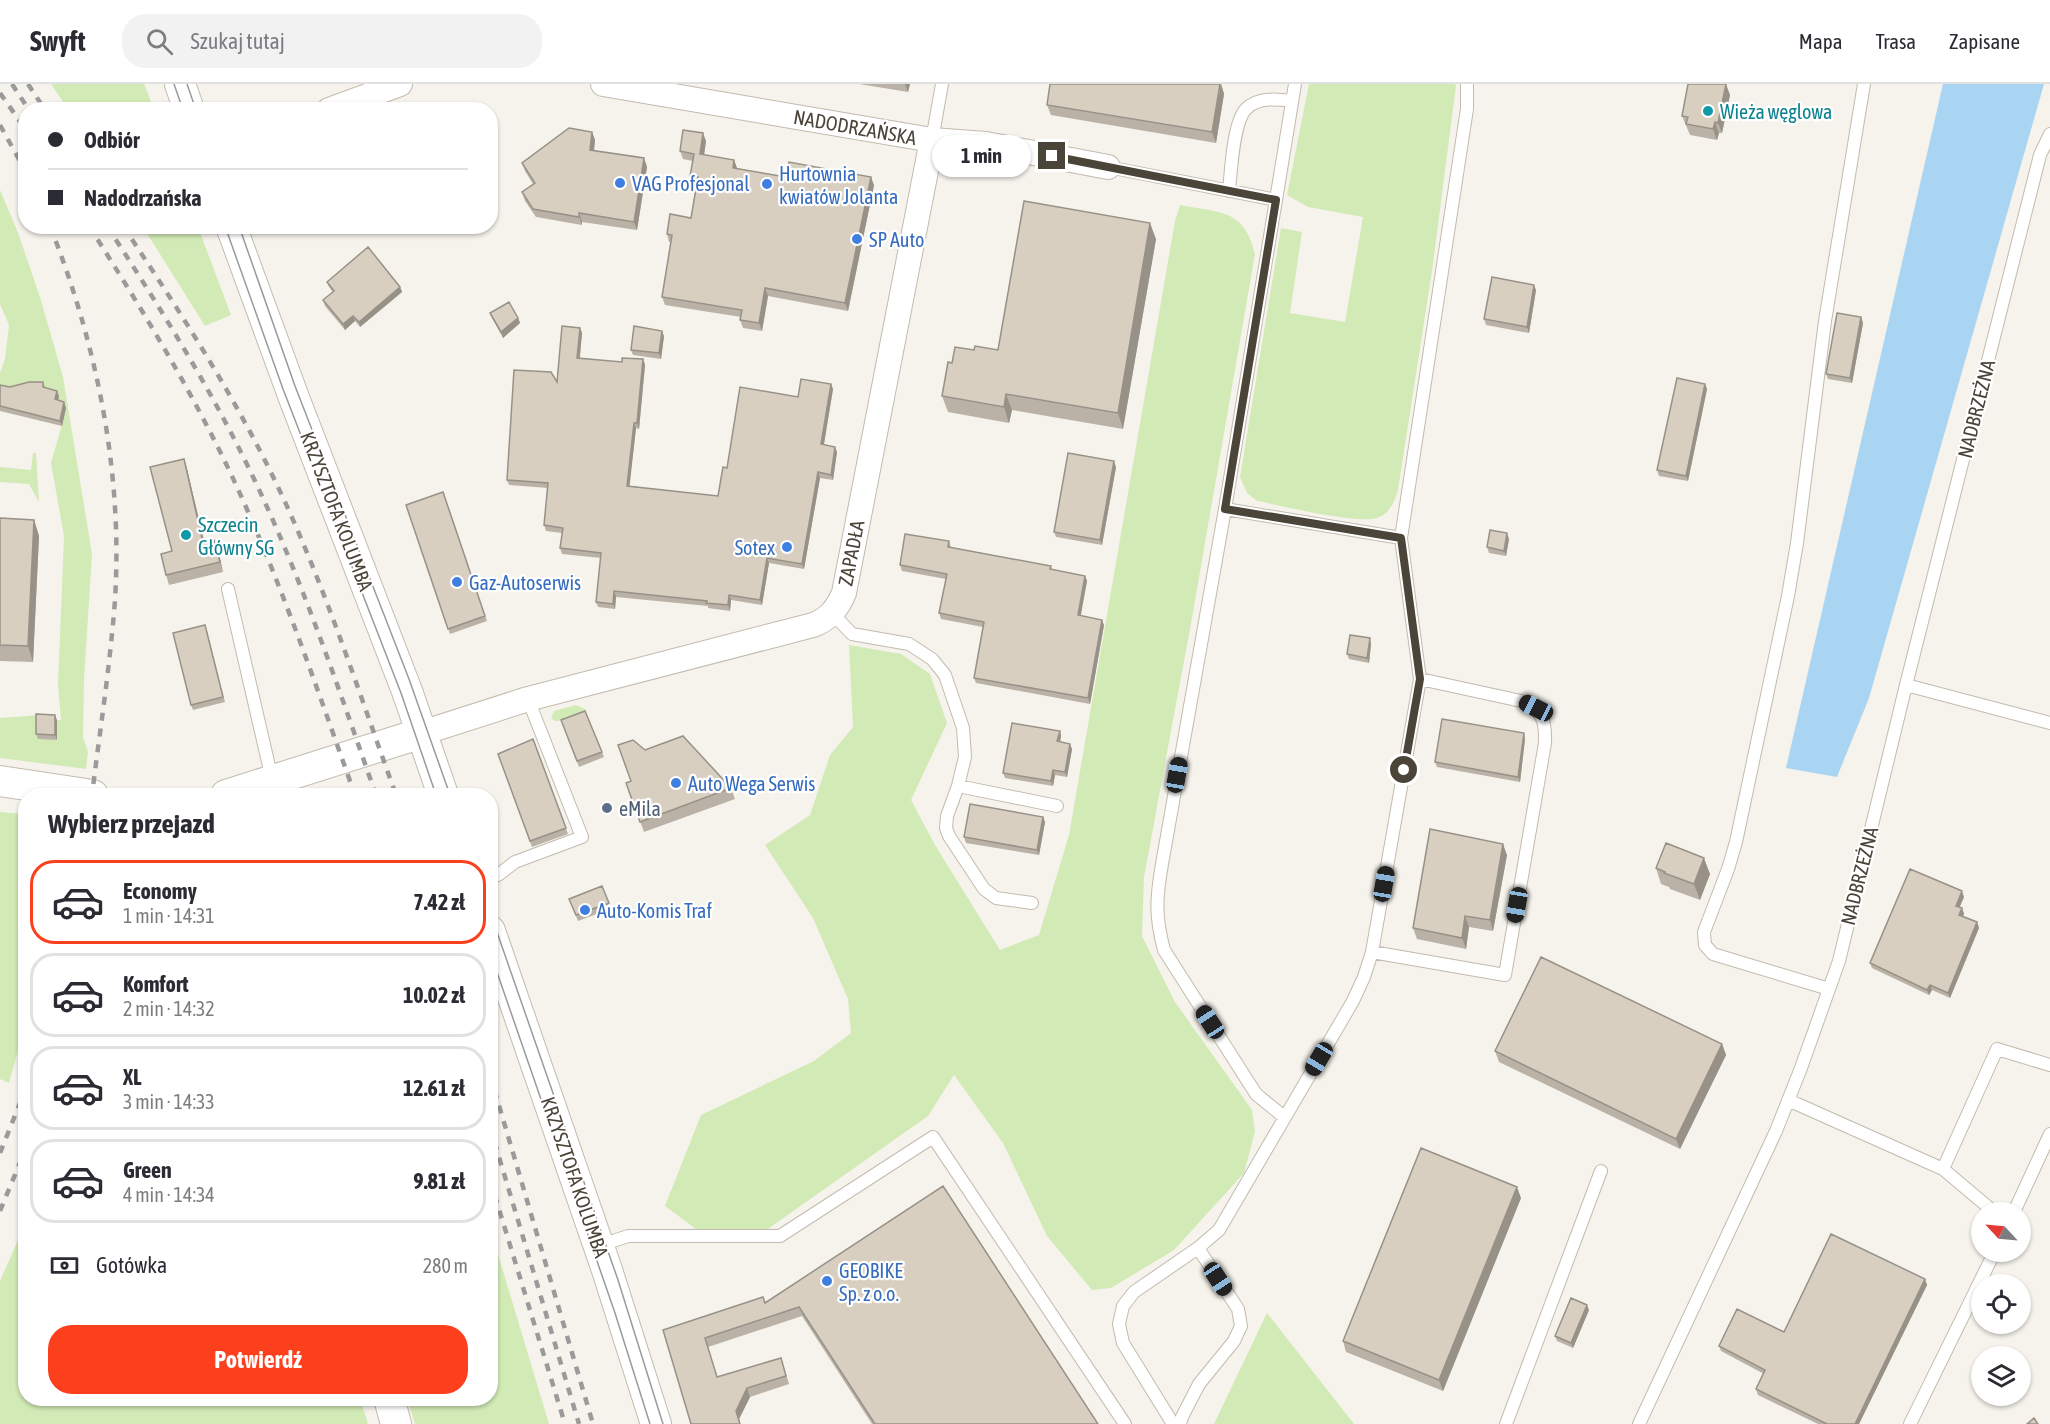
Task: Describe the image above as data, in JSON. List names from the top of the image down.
{
  "streets": {
    "street": ["NADODRZAŃSKA", "KRZYSZTOFA KOLUMBA", "ZAPADŁA"],
    "lane": ["NADBRZEŻNA"]
  },
  "crossings": [
    ["NADODRZAŃSKA", "ZAPADŁA"]
  ],
  "places": [
    "Wieża węglowa",
    "VAG Profesjonal",
    "Hurtownia kwiatów Jolanta",
    "SP Auto",
    "Szczecin Główny SG",
    "Sotex",
    "Gaz-Autoserwis",
    "Auto Wega Serwis",
    "eMila",
    "Auto-Komis Traf",
    "GEOBIKE Sp. z o.o."
  ],
  "north": "top left",
  "page": {
    "header": "Swyft",
    "search": "Szukaj tutaj",
    "nav": ["Mapa", "Trasa", "Zapisane"],
    "banner": ["Odbiór", "Nadodrzańska"],
    "bubble": "1 min",
    "heading": "Wybierz przejazd",
    "list": [
      {
        "name": "Economy",
        "note": "1 min · 14:31",
        "value": "7.42 zł"
      },
      {
        "name": "Komfort",
        "note": "2 min · 14:32",
        "value": "10.02 zł"
      },
      {
        "name": "XL",
        "note": "3 min · 14:33",
        "value": "12.61 zł"
      },
      {
        "name": "Green",
        "note": "4 min · 14:34",
        "value": "9.81 zł"
      }
    ],
    "pay": ["Gotówka", "280 m"],
    "buttons": "Potwierdź"
  }
}
